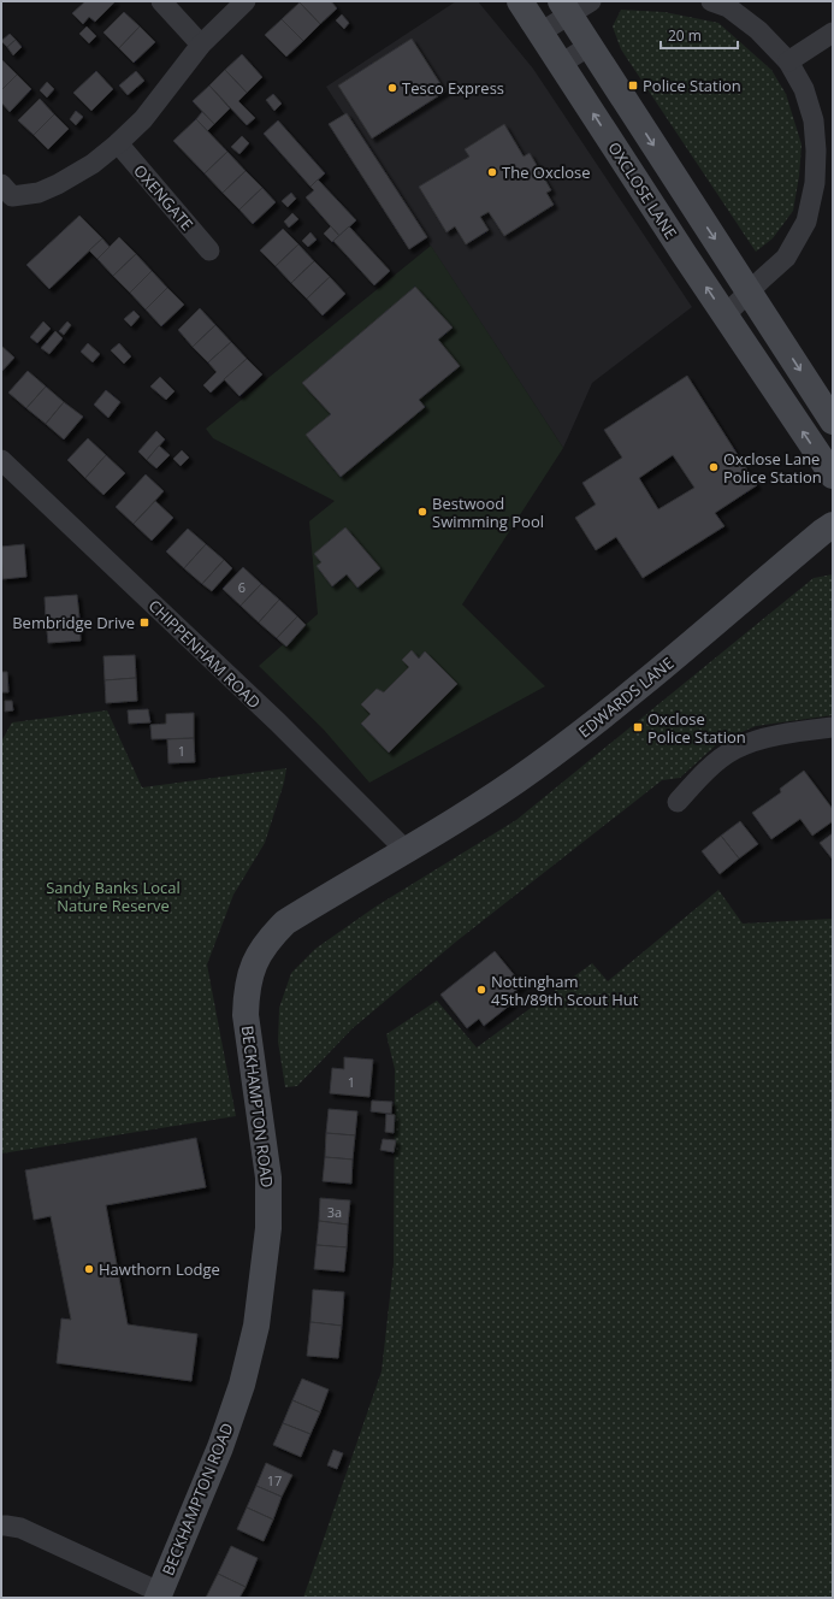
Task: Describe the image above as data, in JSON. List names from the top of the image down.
{
  "streets": {
    "street": [
      "OXCLOSE LANE",
      "OXENGATE",
      "CHIPPENHAM ROAD",
      "EDWARDS LANE",
      "BECKHAMPTON ROAD"
    ]
  },
  "crossings": [
    ["CHIPPENHAM ROAD", "EDWARDS LANE"],
    ["CHIPPENHAM ROAD", "BECKHAMPTON ROAD"],
    ["EDWARDS LANE", "BECKHAMPTON ROAD"]
  ],
  "parks": ["Sandy Banks Local Nature Reserve"],
  "places": {
    "transit": ["Police Station", "Bembridge Drive", "Oxclose Police Station"],
    "other": [
      "Tesco Express",
      "The Oxclose",
      "Oxclose Lane Police Station",
      "Bestwood Swimming Pool",
      "Nottingham 45th/89th Scout Hut",
      "Hawthorn Lodge"
    ]
  },
  "house_numbers": [
    "6",
    "1",
    "1",
    "3a",
    "17"
  ],
  "scale_bar": "20 m"
}
